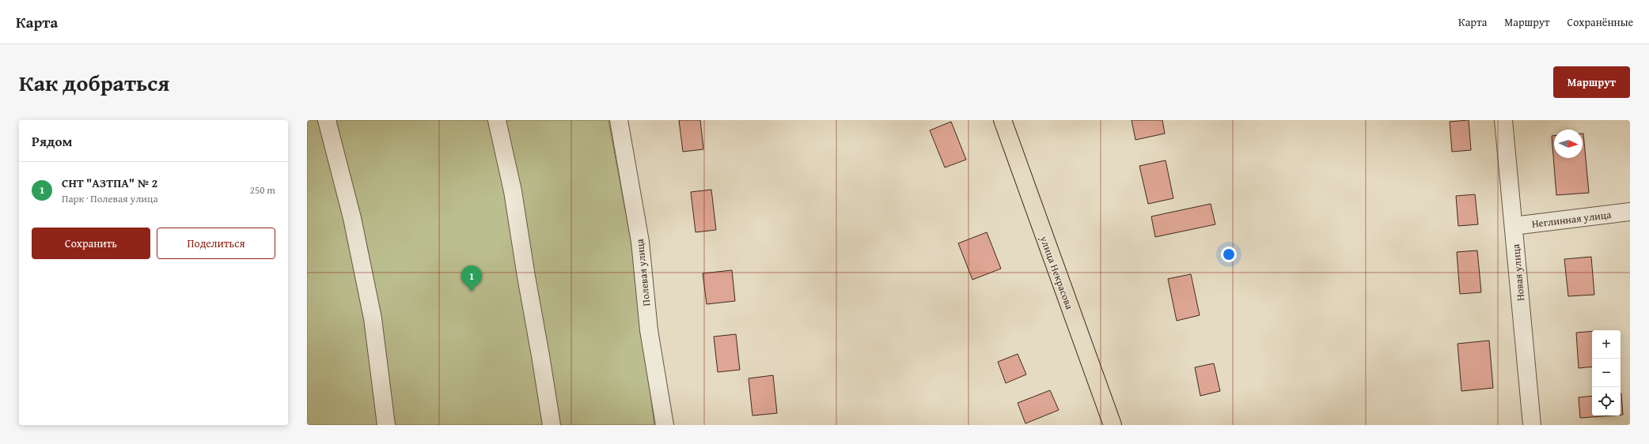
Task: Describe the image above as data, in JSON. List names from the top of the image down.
{
  "streets": {
    "main road": ["улица Некрасова"],
    "street": ["Неглинная улица", "Полевая улица", "Новая улица"]
  },
  "crossings": [
    ["Неглинная улица", "Новая улица"]
  ],
  "north": "right",
  "page": {
    "header": "Карта",
    "nav": ["Карта", "Маршрут", "Сохранённые"],
    "title": "Как добраться",
    "buttons": [
      "Маршрут",
      ["Сохранить", "Поделиться"]
    ],
    "heading": "Рядом",
    "list": [
      {
        "mark": "1",
        "name": "СНТ \"АЗТПА\" № 2",
        "note": "Парк · Полевая улица",
        "value": "250 m"
      }
    ],
    "pins": "1",
    "map_buttons": ["+", "−"]
  }
}
